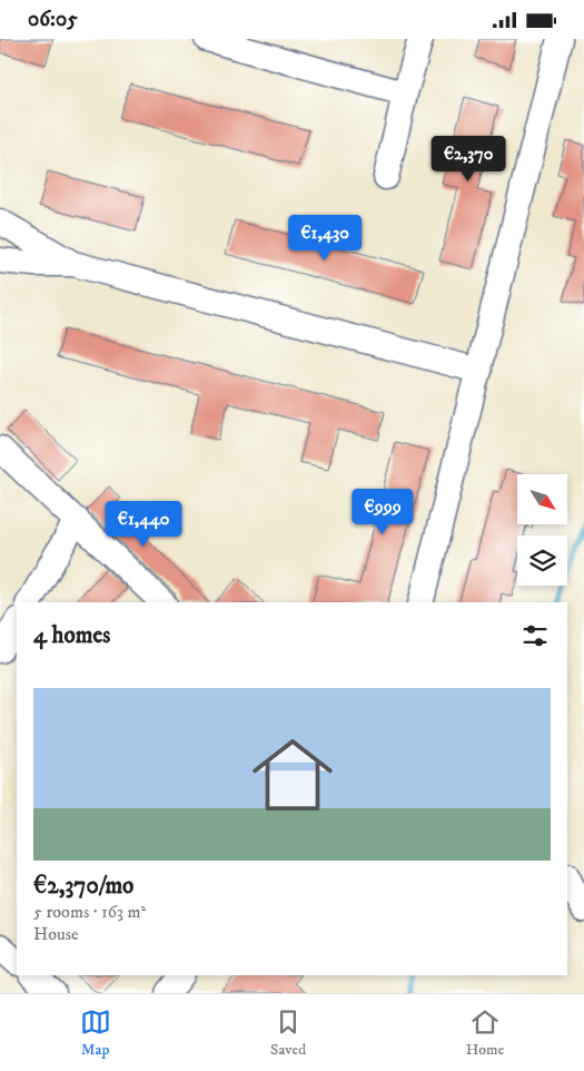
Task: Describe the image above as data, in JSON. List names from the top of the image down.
{
  "north": "bottom right",
  "page": {
    "status": "06:05",
    "price": [
      "€2,370",
      "€1,430",
      "€999",
      "€1,440"
    ],
    "heading": "4 homes",
    "list": [
      {
        "name": "€2,370/mo",
        "note": "5 rooms · 163 m² · House"
      }
    ],
    "tabs": ["Map", "Saved", "Home"]
  }
}
